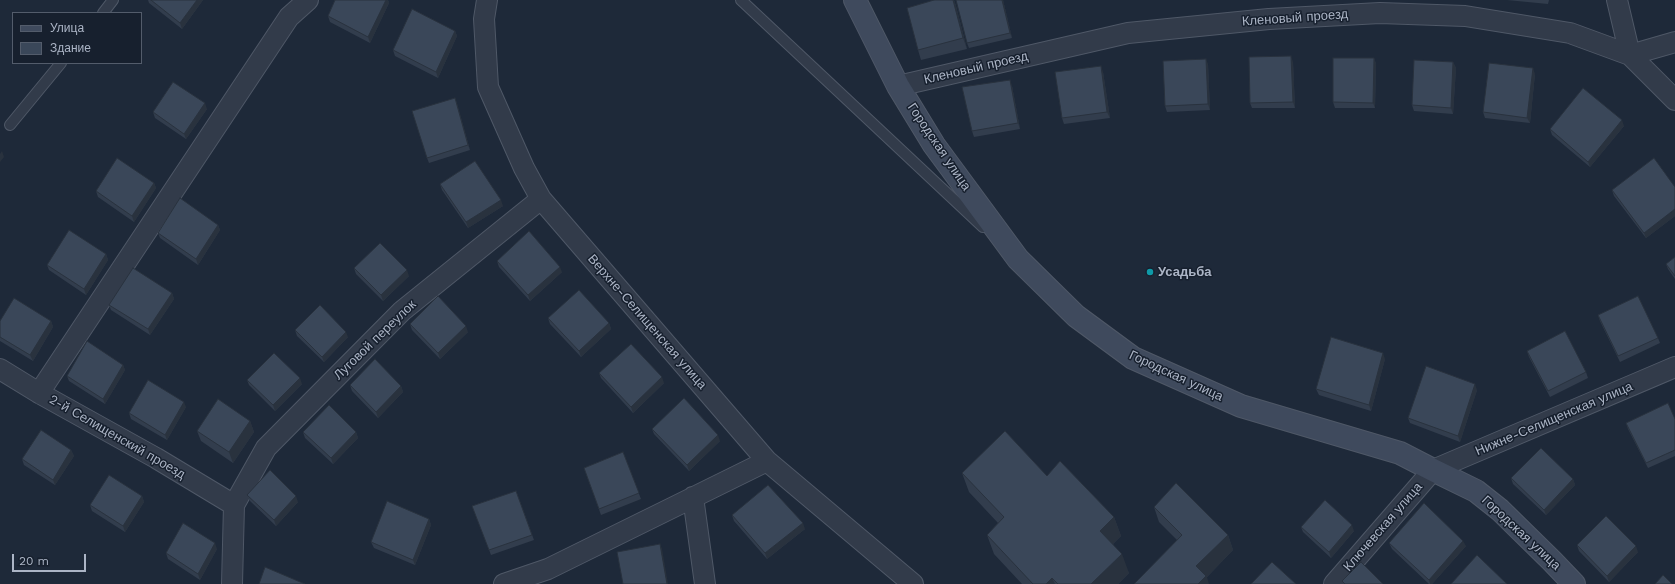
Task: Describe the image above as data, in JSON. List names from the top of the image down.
{
  "streets": {
    "street": [
      "Кленовый проезд",
      "Городская улица",
      "Верхне-Селищенская улица",
      "Луговой переулок",
      "Нижне-Селищенская улица",
      "2-й Селищенский проезд",
      "Ключевская улица"
    ]
  },
  "crossings": [
    ["Кленовый проезд", "Городская улица"],
    ["Городская улица", "Нижне-Селищенская улица"],
    ["Городская улица", "Ключевская улица"],
    ["Верхне-Селищенская улица", "Луговой переулок"],
    ["Луговой переулок", "2-й Селищенский проезд"],
    ["Нижне-Селищенская улица", "Ключевская улица"]
  ],
  "places": ["Усадьба"],
  "legend": ["Улица", "Здание"],
  "scale_bar": "20 m"
}
